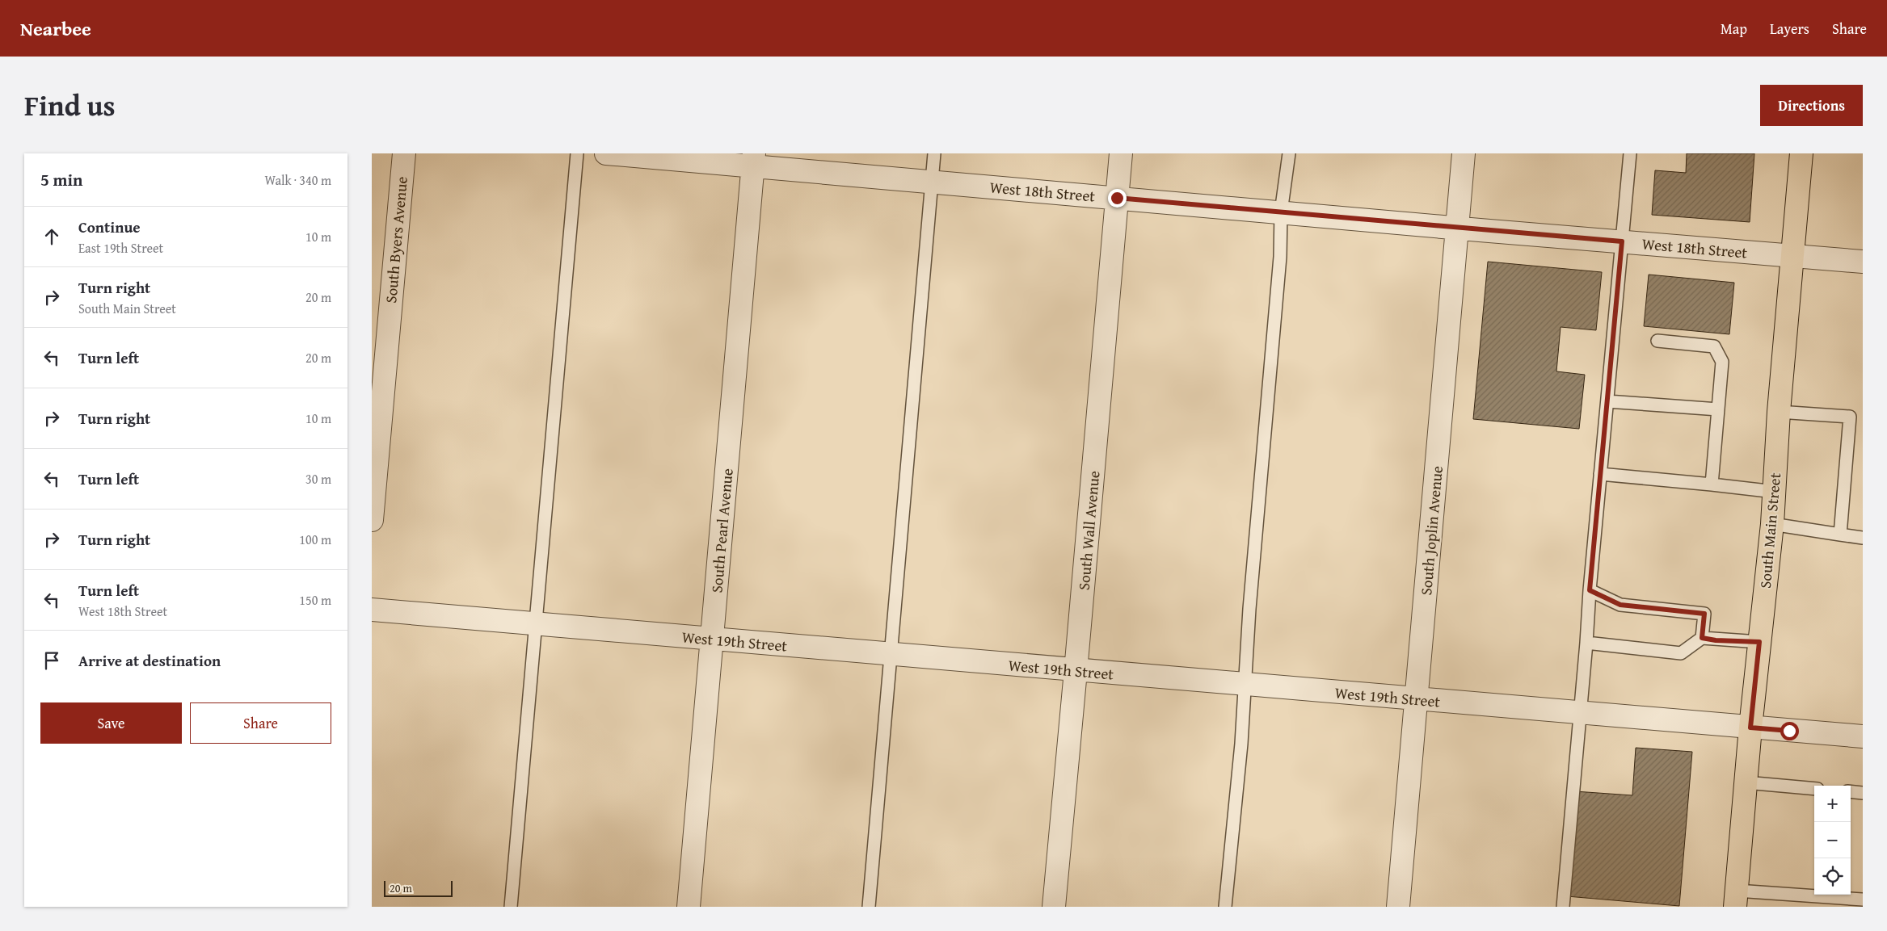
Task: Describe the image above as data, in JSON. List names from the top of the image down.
{
  "streets": {
    "main road": ["South Main Street"],
    "street": [
      "West 18th Street",
      "South Byers Avenue",
      "South Pearl Avenue",
      "South Wall Avenue",
      "South Joplin Avenue",
      "West 19th Street"
    ]
  },
  "crossings": [
    ["West 18th Street", "South Pearl Avenue"],
    ["West 18th Street", "South Wall Avenue"],
    ["West 18th Street", "South Joplin Avenue"],
    ["West 18th Street", "South Main Street"],
    ["South Pearl Avenue", "West 19th Street"],
    ["South Wall Avenue", "West 19th Street"],
    ["South Joplin Avenue", "West 19th Street"],
    ["South Main Street", "West 19th Street"]
  ],
  "scale_bar": "20 m",
  "page": {
    "header": "Nearbee",
    "nav": ["Map", "Layers", "Share"],
    "title": "Find us",
    "buttons": [
      "Directions",
      ["Save", "Share"]
    ],
    "heading": ["5 min", "Walk · 340 m"],
    "list": [
      ["Continue", "East 19th Street", "10 m"],
      ["Turn right", "South Main Street", "20 m"],
      ["Turn left", "20 m"],
      ["Turn right", "10 m"],
      ["Turn left", "30 m"],
      ["Turn right", "100 m"],
      ["Turn left", "West 18th Street", "150 m"],
      "Arrive at destination"
    ],
    "map_buttons": ["+", "−"],
    "scale": "20 m"
  }
}
